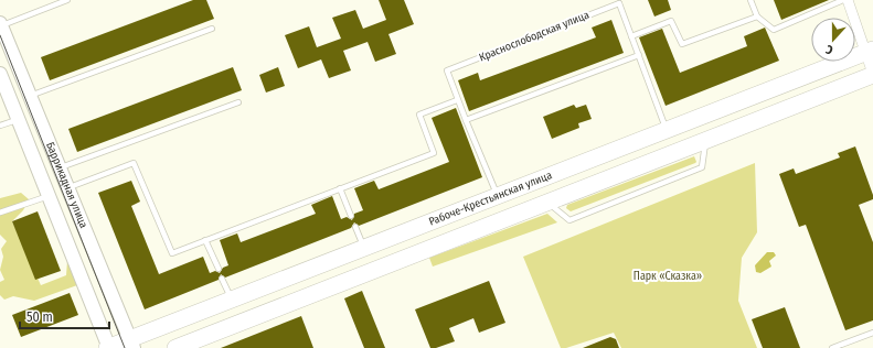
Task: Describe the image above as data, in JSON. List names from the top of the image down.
{
  "streets": {
    "main road": ["Рабоче-Крестьянская улица"],
    "street": ["Баррикадная улица"],
    "lane": ["Краснослободская улица"]
  },
  "crossings": [
    ["Краснослободская улица", "Рабоче-Крестьянская улица"],
    ["Баррикадная улица", "Рабоче-Крестьянская улица"]
  ],
  "parks": ["Парк «Сказка»"],
  "scale_bar": "50 m",
  "north": "bottom"
}
